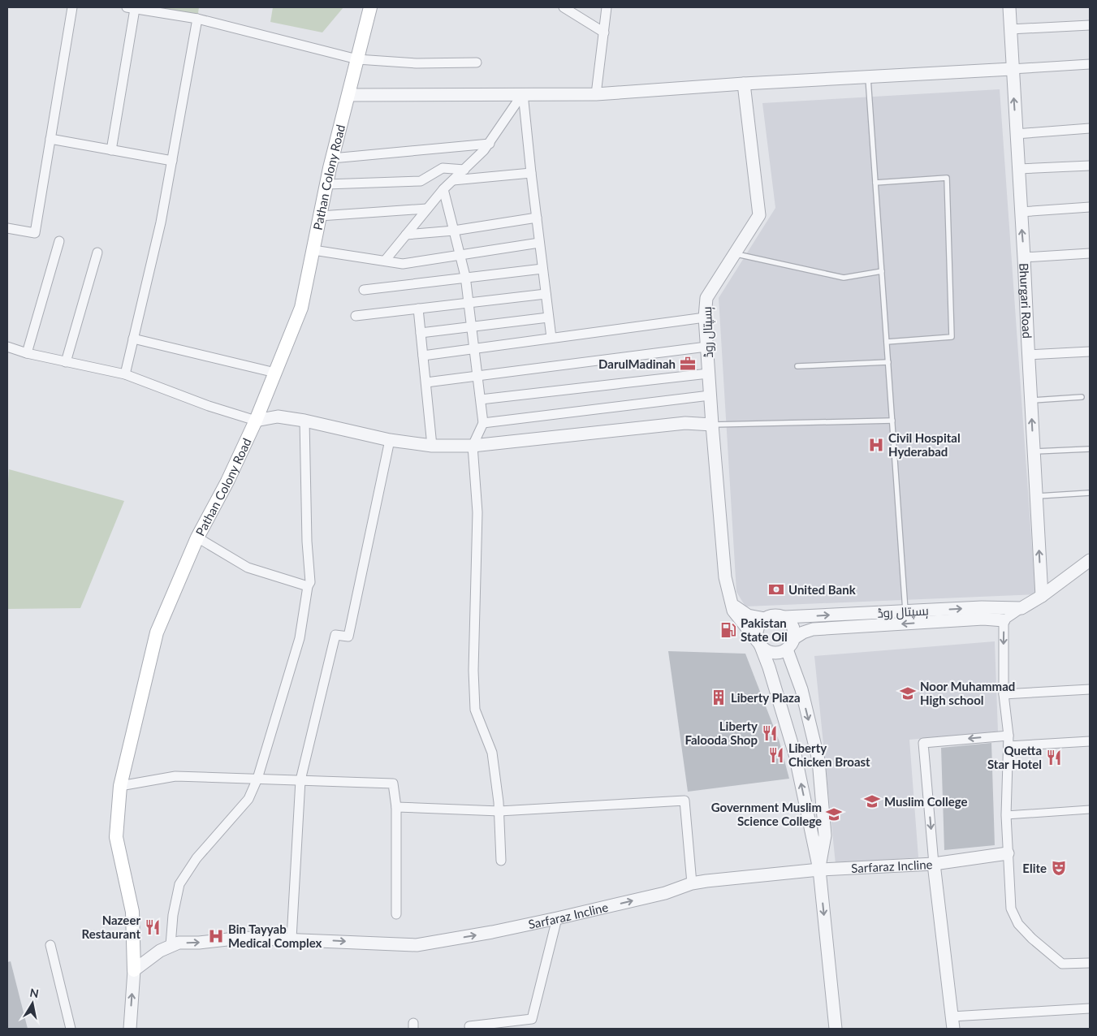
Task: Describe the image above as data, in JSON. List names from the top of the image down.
{
  "streets": {
    "main road": ["Pathan Colony Road"],
    "street": ["Bhurgari Road", "ہسپتال روڈ", "Sarfaraz Incline"]
  },
  "crossings": [
    ["Pathan Colony Road", "Sarfaraz Incline"]
  ],
  "one_way": ["Bhurgari Road", "Sarfaraz Incline"],
  "places": {
    "office": ["DarulMadinah"],
    "hospital": ["Civil Hospital Hyderabad", "Bin Tayyab Medical Complex"],
    "bank": ["United Bank"],
    "fuel station": ["Pakistan State Oil"],
    "school or university": ["Noor Muhammad High school", "Muslim College", "Government Muslim Science College"],
    "building": ["Liberty Plaza"],
    "restaurant": [
      "Liberty Falooda Shop",
      "Liberty Chicken Broast",
      "Quetta Star Hotel",
      "Nazeer Restaurant"
    ],
    "theatre": ["Elite"]
  },
  "north": "top"
}
